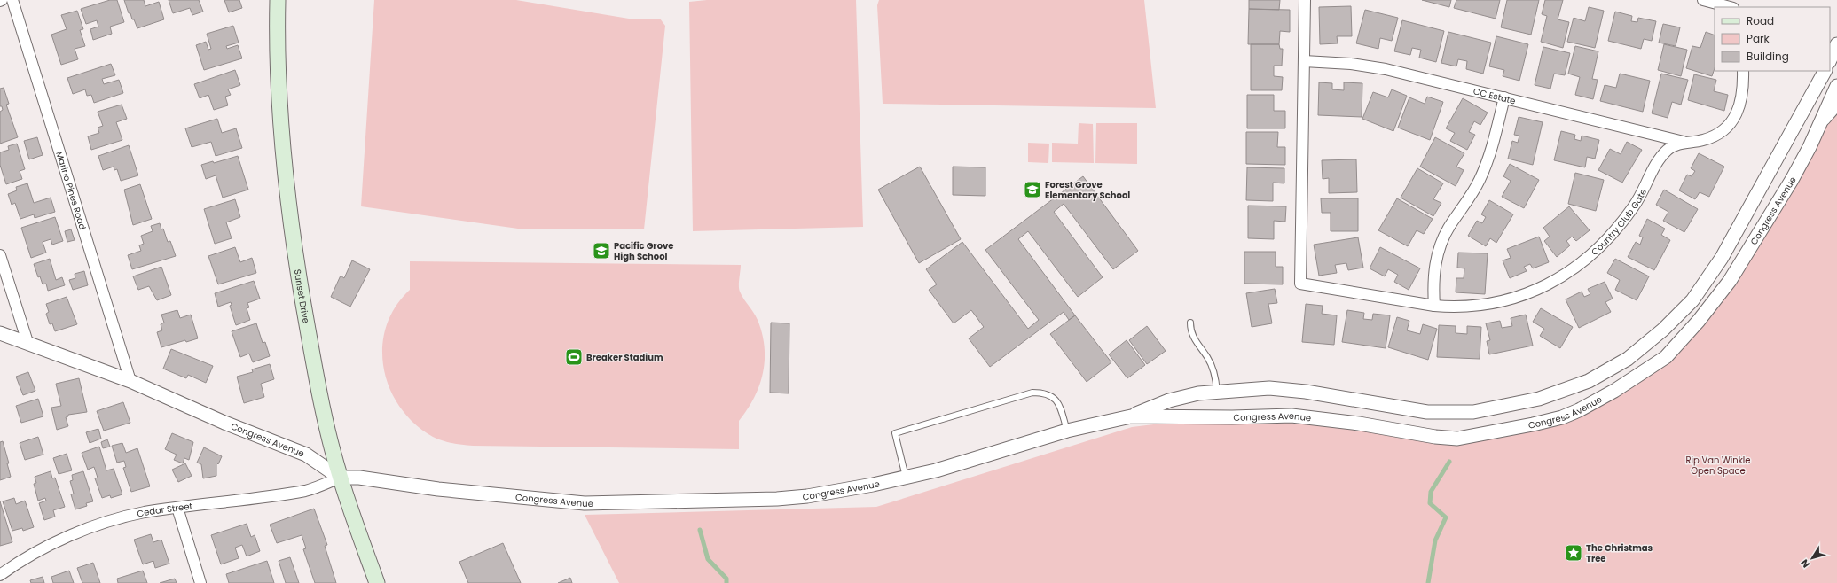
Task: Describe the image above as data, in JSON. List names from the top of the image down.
{
  "streets": {
    "main road": ["Sunset Drive"],
    "street": [
      "CC Estate",
      "Marino Pines Road",
      "Congress Avenue",
      "Country Club Gate",
      "Cedar Street"
    ]
  },
  "crossings": [
    ["CC Estate", "Country Club Gate"],
    ["Marino Pines Road", "Congress Avenue"],
    ["Congress Avenue", "Sunset Drive"],
    ["Congress Avenue", "Cedar Street"],
    ["Sunset Drive", "Cedar Street"]
  ],
  "parks": ["Rip Van Winkle Open Space"],
  "places": {
    "school or university": ["Forest Grove Elementary School", "Pacific Grove High School"],
    "sports": ["Breaker Stadium"],
    "place": ["The Christmas Tree"]
  },
  "legend": ["Road", "Park", "Building"],
  "north": "bottom left"
}
